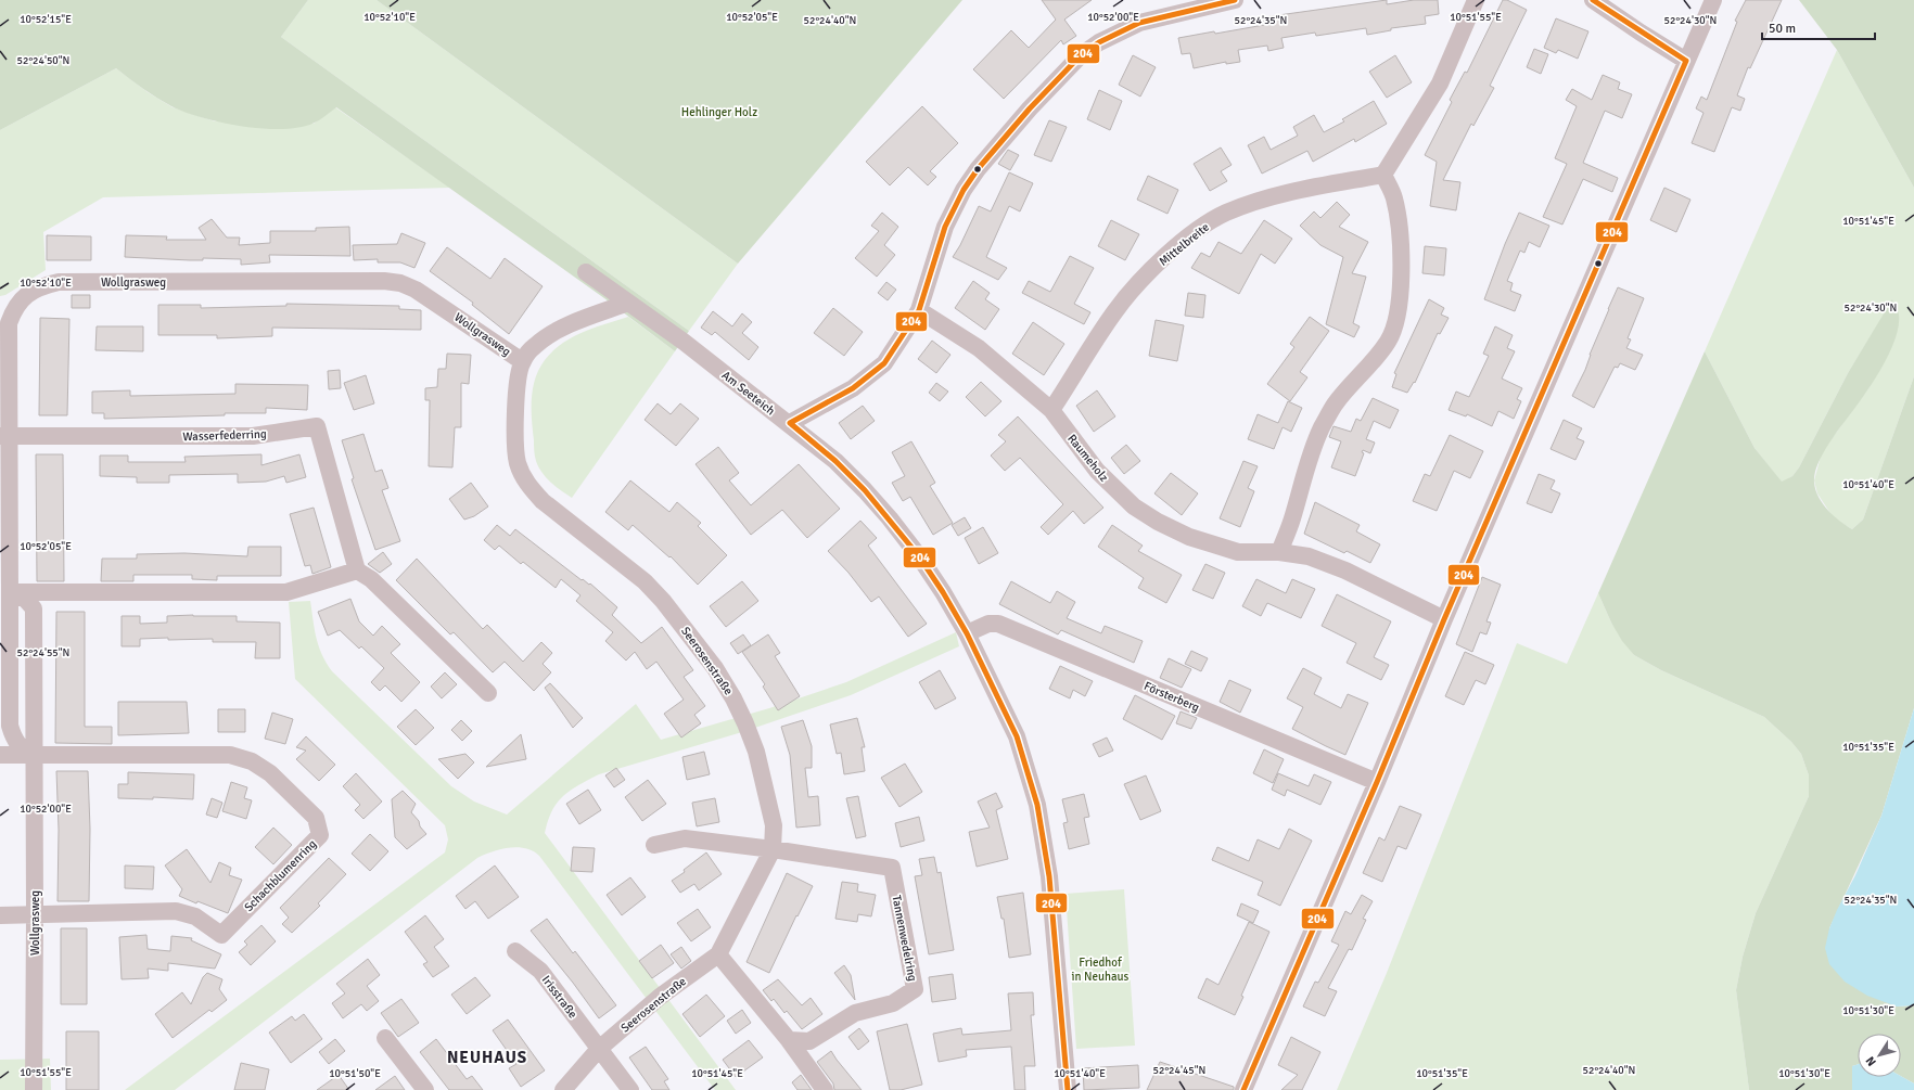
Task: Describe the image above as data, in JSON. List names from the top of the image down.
{
  "streets": {
    "street": [
      "Mittelbreite",
      "Wollgrasweg",
      "Am Seeteich",
      "Wasserfederring",
      "Raumeholz",
      "Seerosenstraße",
      "Försterberg",
      "Schachblumenring",
      "Tannenwedelring",
      "Irisstraße"
    ]
  },
  "crossings": [
    ["Mittelbreite", "Raumeholz"],
    ["Wollgrasweg", "Wasserfederring"],
    ["Wollgrasweg", "Seerosenstraße"],
    ["Wollgrasweg", "Schachblumenring"],
    ["Am Seeteich", "Seerosenstraße"],
    ["Am Seeteich", "Försterberg"],
    ["Seerosenstraße", "Tannenwedelring"],
    ["Seerosenstraße", "Irisstraße"]
  ],
  "districts": ["NEUHAUS"],
  "parks": ["Hehlinger Holz", "Friedhof in Neuhaus"],
  "lines": ["transit line 204"],
  "scale_bar": "50 m",
  "north": "bottom left",
  "coordinates": [
    "10°52'10\"E",
    "10°52'05\"E",
    "10°52'00\"E",
    "10°51'55\"E",
    "10°52'15\"E",
    "52°24'40\"N",
    "52°24'35\"N",
    "52°24'30\"N",
    "52°24'50\"N",
    "10°51'45\"E",
    "10°51'40\"E",
    "52°24'55\"N",
    "10°51'35\"E",
    "10°51'30\"E",
    "52°24'45\"N",
    "10°51'50\"E"
  ]
}
